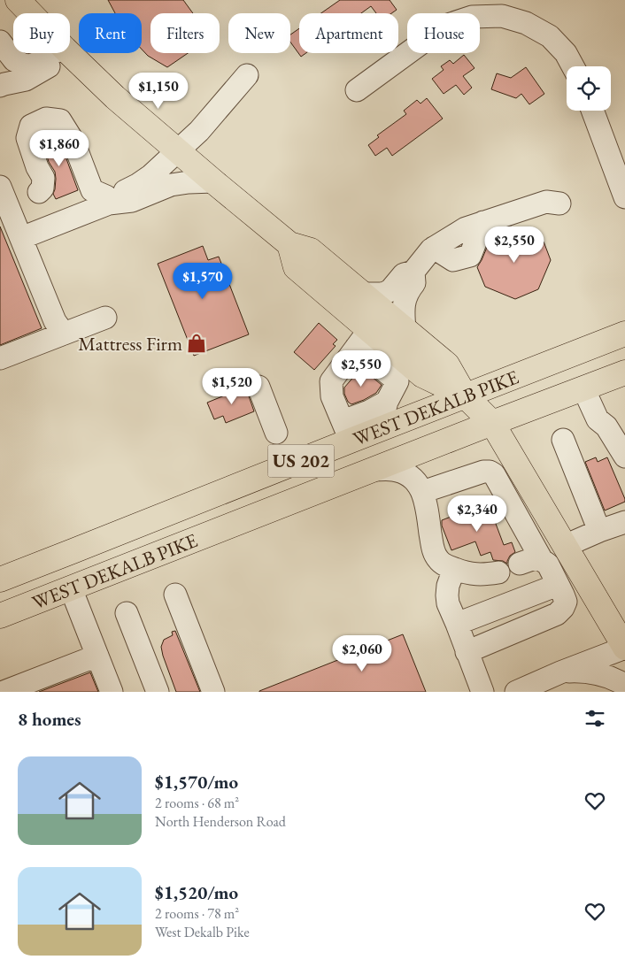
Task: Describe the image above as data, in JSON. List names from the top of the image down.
{
  "streets": {
    "main road": ["WEST DEKALB PIKE", "US 202"]
  },
  "places": {
    "shop": ["Mattress Firm"]
  },
  "page": {
    "chip": [
      "Buy",
      "Rent",
      "Filters",
      "New",
      "Apartment",
      "House"
    ],
    "price": [
      "$1,150",
      "$1,860",
      "$2,550",
      "$1,570",
      "$2,550",
      "$1,520",
      "$2,340",
      "$2,060"
    ],
    "heading": "8 homes",
    "list": [
      {
        "name": "$1,570/mo",
        "note": "2 rooms · 68 m² · North Henderson Road"
      },
      {
        "name": "$1,520/mo",
        "note": "2 rooms · 78 m² · West Dekalb Pike"
      }
    ]
  }
}
